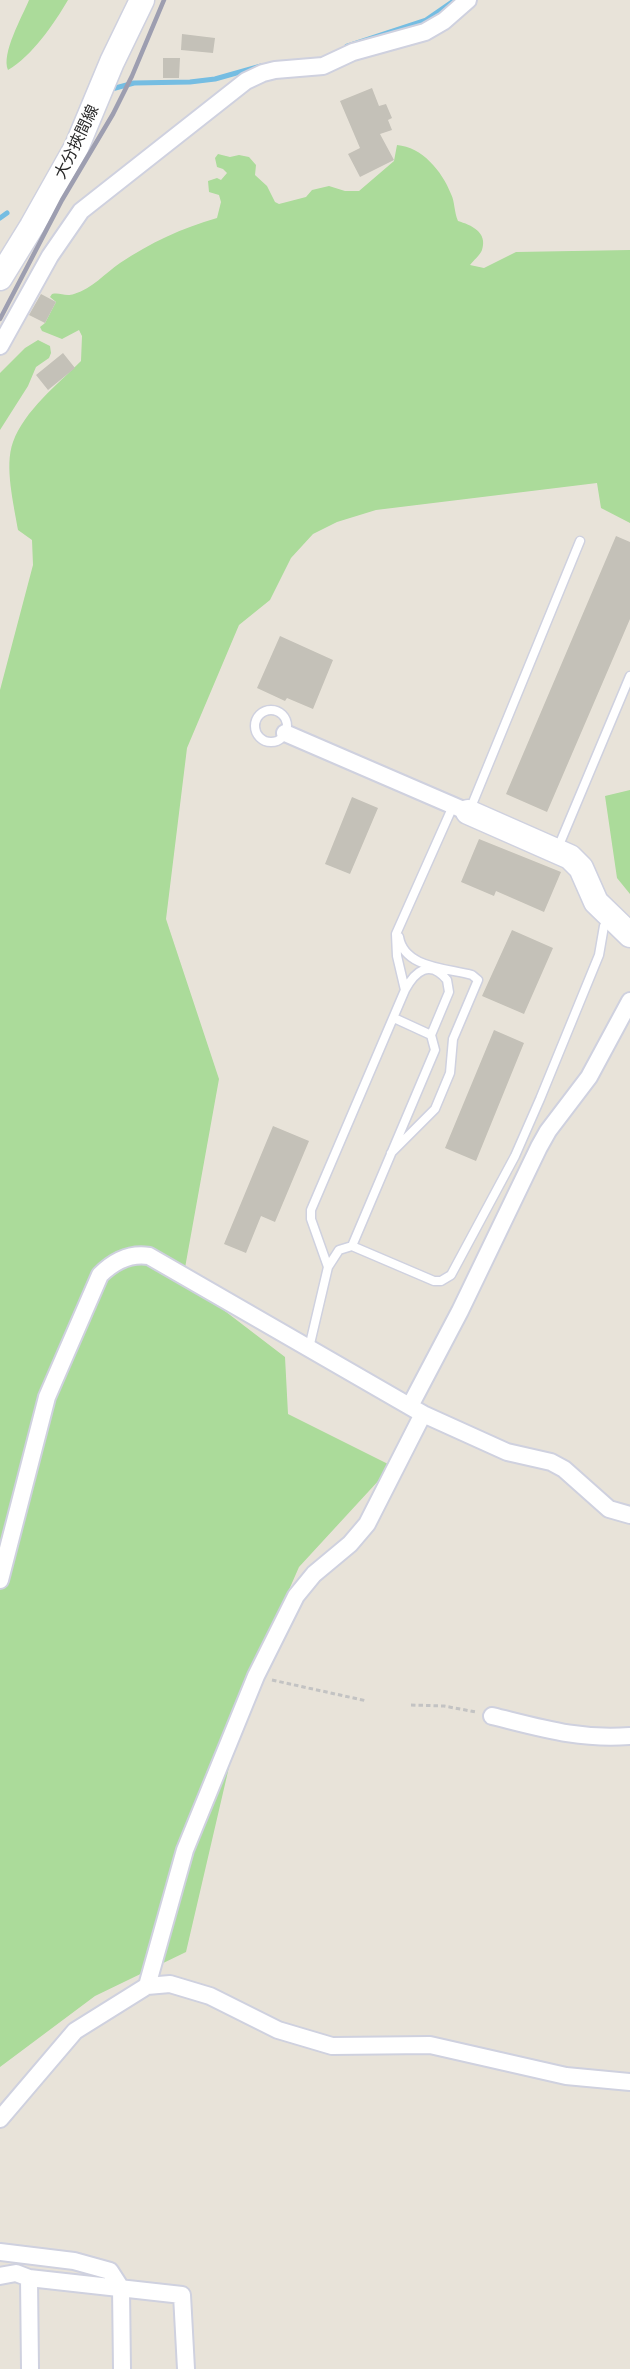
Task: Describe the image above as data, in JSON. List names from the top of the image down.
{
  "streets": {
    "main road": ["大分挾間線"]
  }
}
